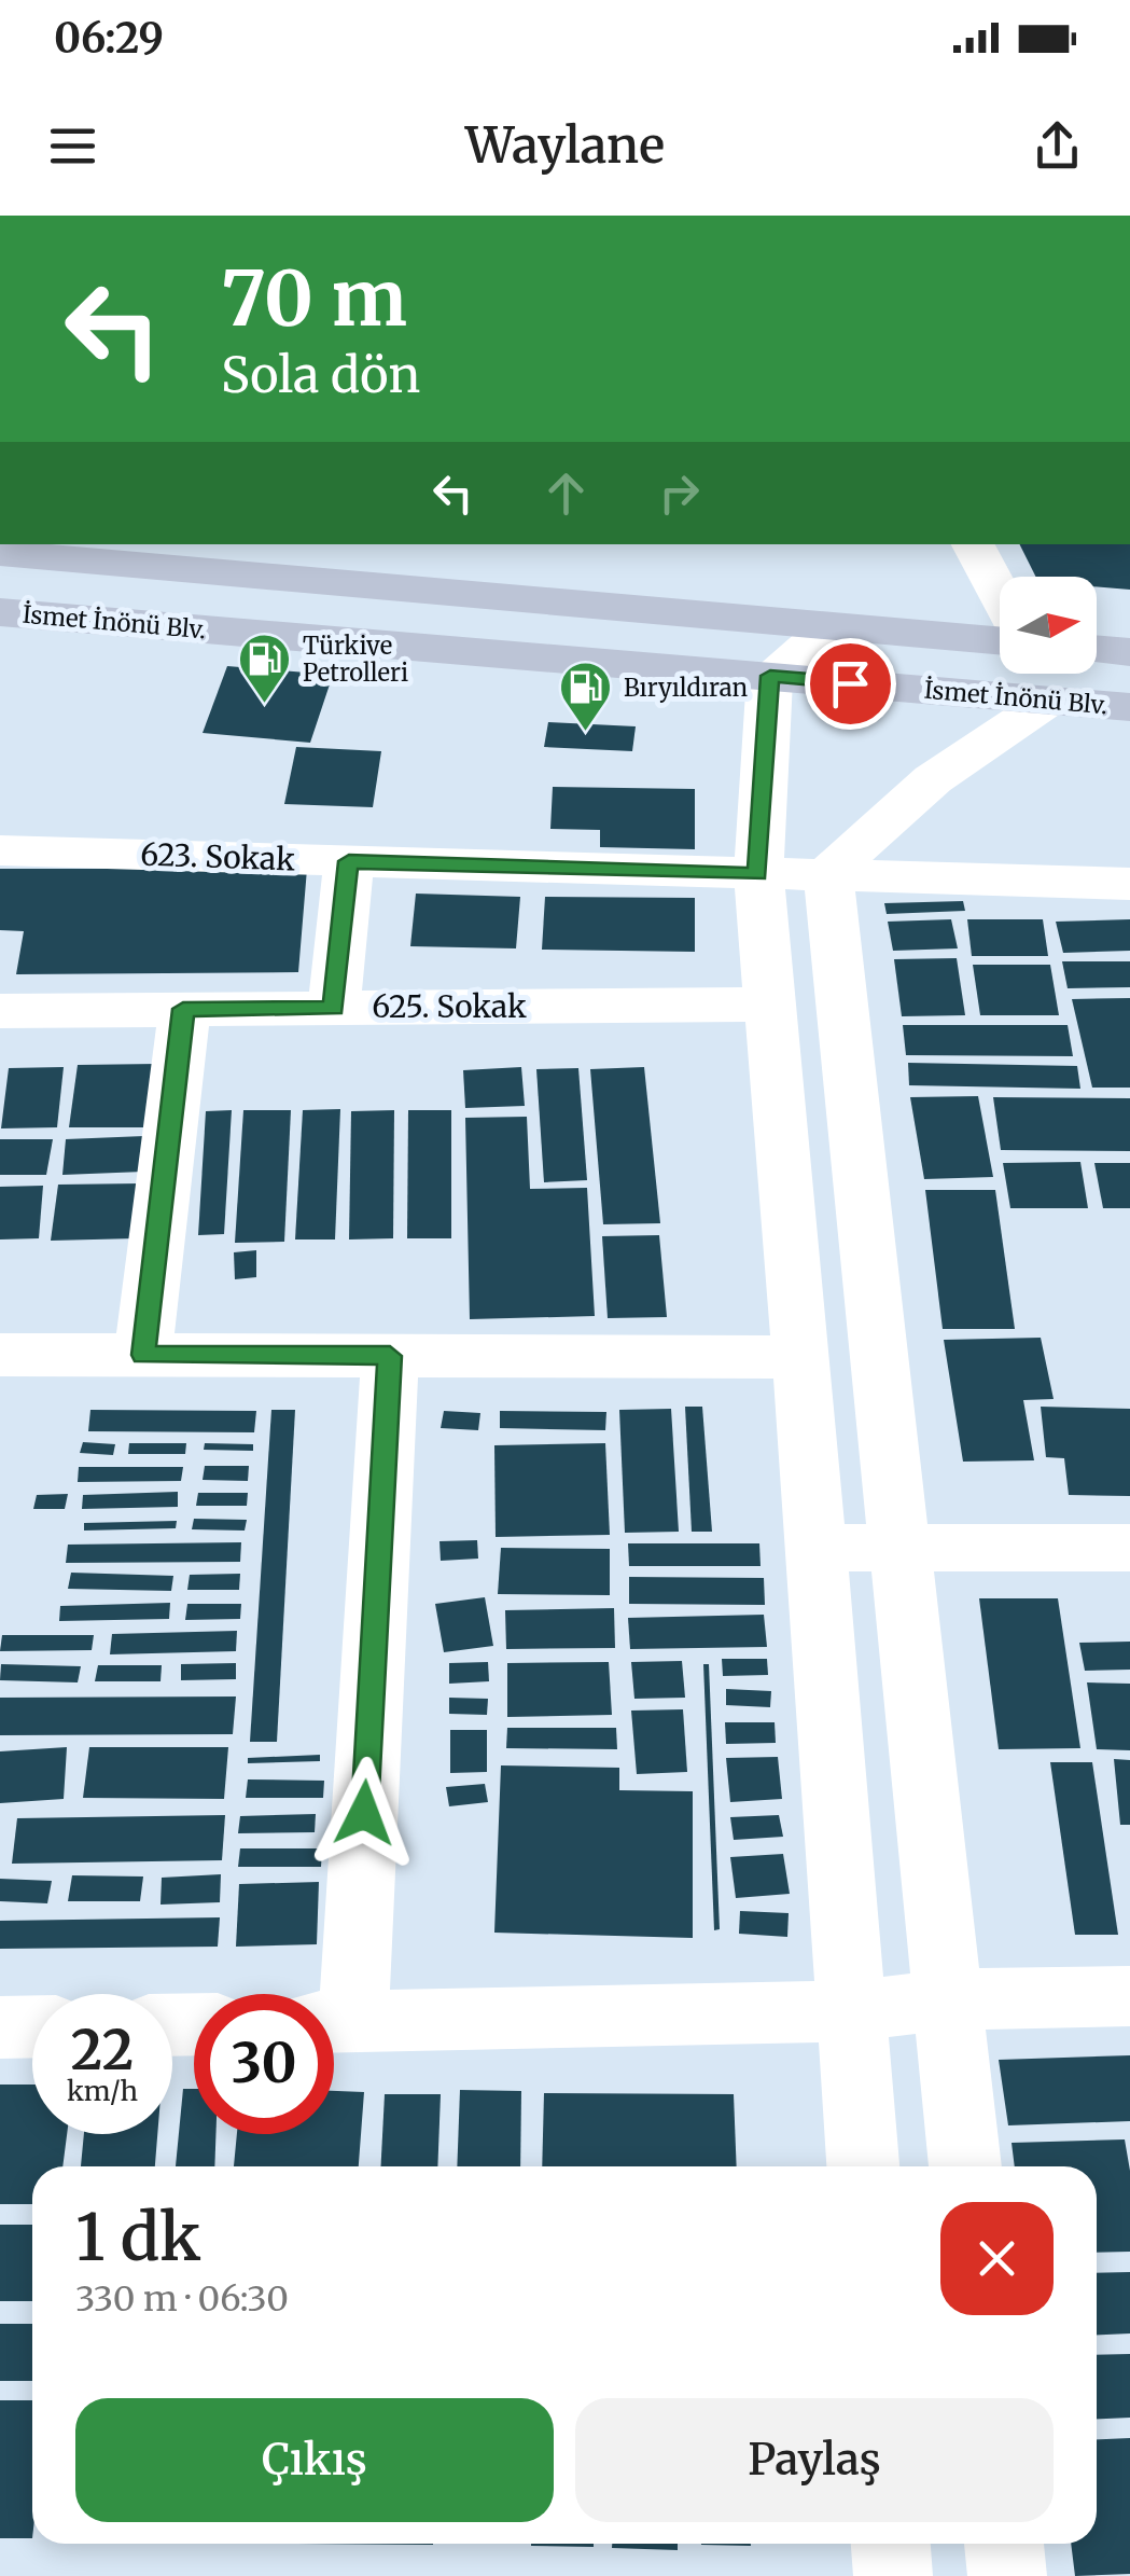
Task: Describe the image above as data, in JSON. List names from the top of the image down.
{
  "streets": {
    "main road": ["İsmet İnönü Blv."],
    "street": ["623. Sokak", "625. Sokak"]
  },
  "places": {
    "fuel station": ["Türkiye Petrolleri", "Bıryıldıran"]
  },
  "north": "right",
  "page": {
    "status": "06:29",
    "header": "Waylane",
    "turn": ["70 m", "Sola dön"],
    "speed": "22 km/h",
    "limit": "30",
    "heading": ["1 dk", "330 m · 06:30"],
    "buttons": ["Çıkış", "Paylaş"]
  }
}
